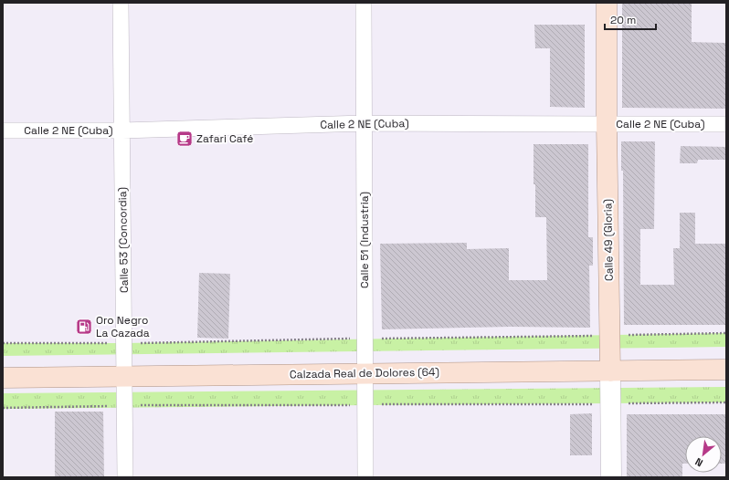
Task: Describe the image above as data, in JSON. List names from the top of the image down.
{
  "streets": {
    "main road": ["Calle 49 (Gloria)", "Calzada Real de Dolores (64)"],
    "street": ["Calle 2 NE (Cuba)", "Calle 53 (Concordia)", "Calle 51 (Industria)"]
  },
  "crossings": [
    ["Calle 2 NE (Cuba)", "Calle 53 (Concordia)"],
    ["Calle 2 NE (Cuba)", "Calle 51 (Industria)"],
    ["Calle 2 NE (Cuba)", "Calle 49 (Gloria)"],
    ["Calle 53 (Concordia)", "Calzada Real de Dolores (64)"],
    ["Calle 51 (Industria)", "Calzada Real de Dolores (64)"],
    ["Calle 49 (Gloria)", "Calzada Real de Dolores (64)"]
  ],
  "places": {
    "cafe": ["Zafari Café"],
    "fuel station": ["Oro Negro La Cazada"]
  },
  "scale_bar": "20 m",
  "north": "bottom left"
}
